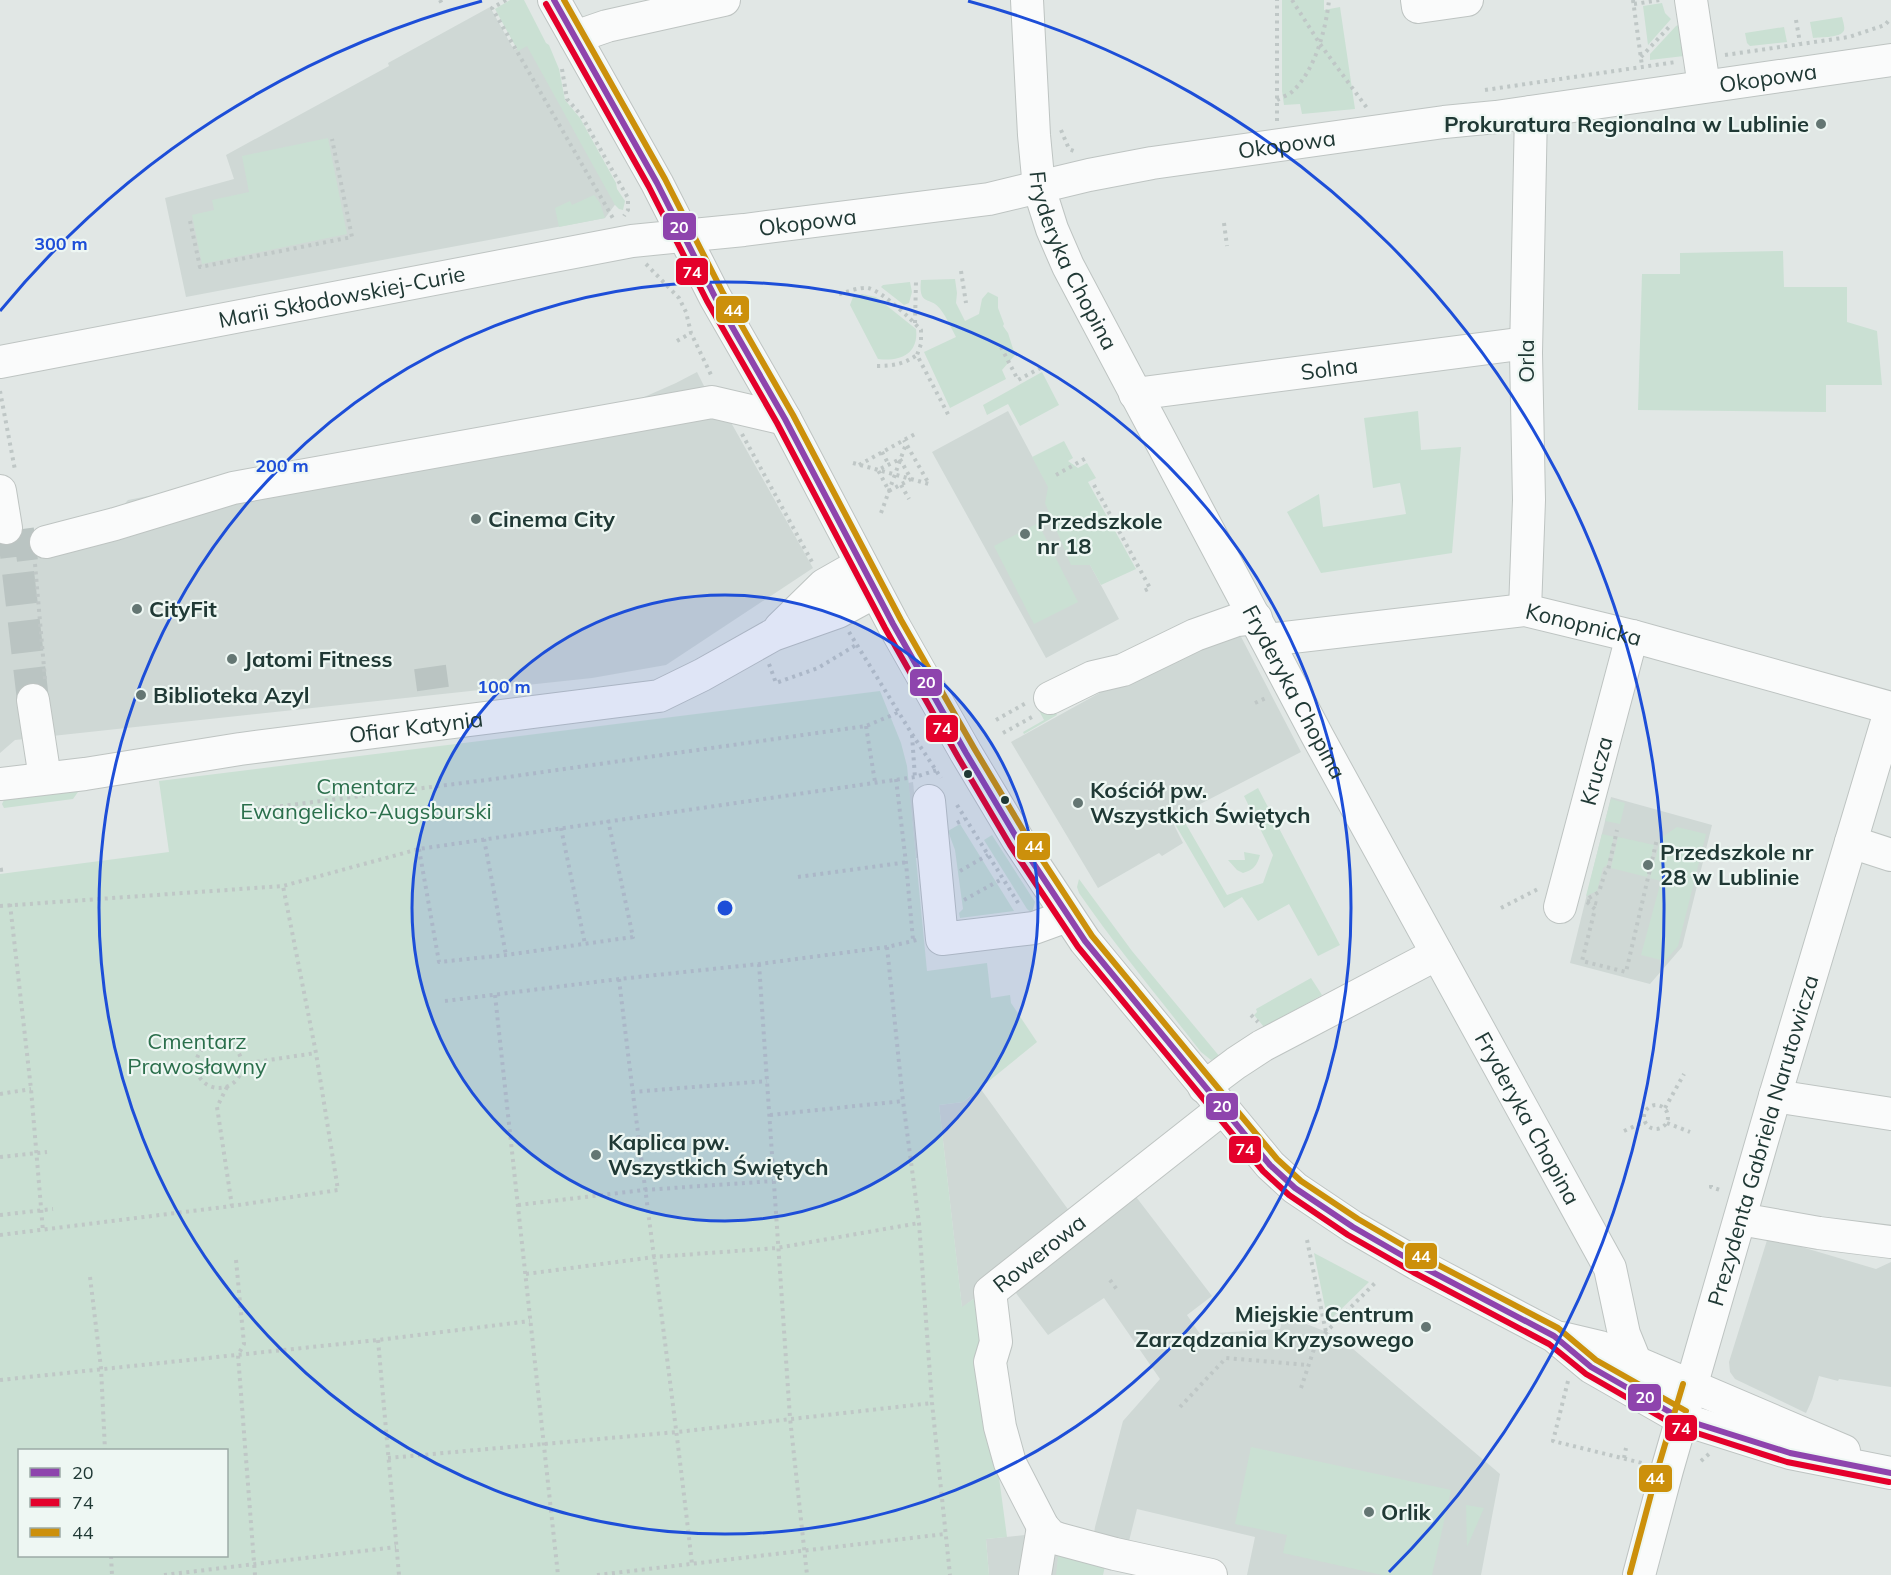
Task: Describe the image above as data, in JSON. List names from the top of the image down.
{
  "streets": {
    "street": [
      "Okopowa",
      "Fryderyka Chopina",
      "Marii Skłodowskiej-Curie",
      "Orla",
      "Solna",
      "Konopnicka",
      "Ofiar Katynia",
      "Krucza",
      "Prezydenta Gabriela Narutowicza",
      "Rowerowa"
    ]
  },
  "crossings": [
    ["Okopowa", "Fryderyka Chopina"],
    ["Okopowa", "Marii Skłodowskiej-Curie"],
    ["Okopowa", "Orla"],
    ["Fryderyka Chopina", "Solna"],
    ["Fryderyka Chopina", "Konopnicka"],
    ["Orla", "Solna"],
    ["Orla", "Konopnicka"],
    ["Konopnicka", "Krucza"],
    ["Konopnicka", "Prezydenta Gabriela Narutowicza"]
  ],
  "parks": ["Cmentarz Ewangelicko-Augsburski", "Cmentarz Prawosławny"],
  "places": [
    "Prokuratura Regionalna w Lublinie",
    "Cinema City",
    "Przedszkole nr 18",
    "CityFit",
    "Jatomi Fitness",
    "Biblioteka Azyl",
    "Kościół pw. Wszystkich Świętych",
    "Przedszkole nr 28 w Lublinie",
    "Kaplica pw. Wszystkich Świętych",
    "Miejskie Centrum Zarządzania Kryzysowego",
    "Orlik"
  ],
  "lines": ["transit line 20", "transit line 44", "transit line 74"],
  "legend": ["20", "74", "44"],
  "rings": ["300 m", "200 m", "100 m"]
}
